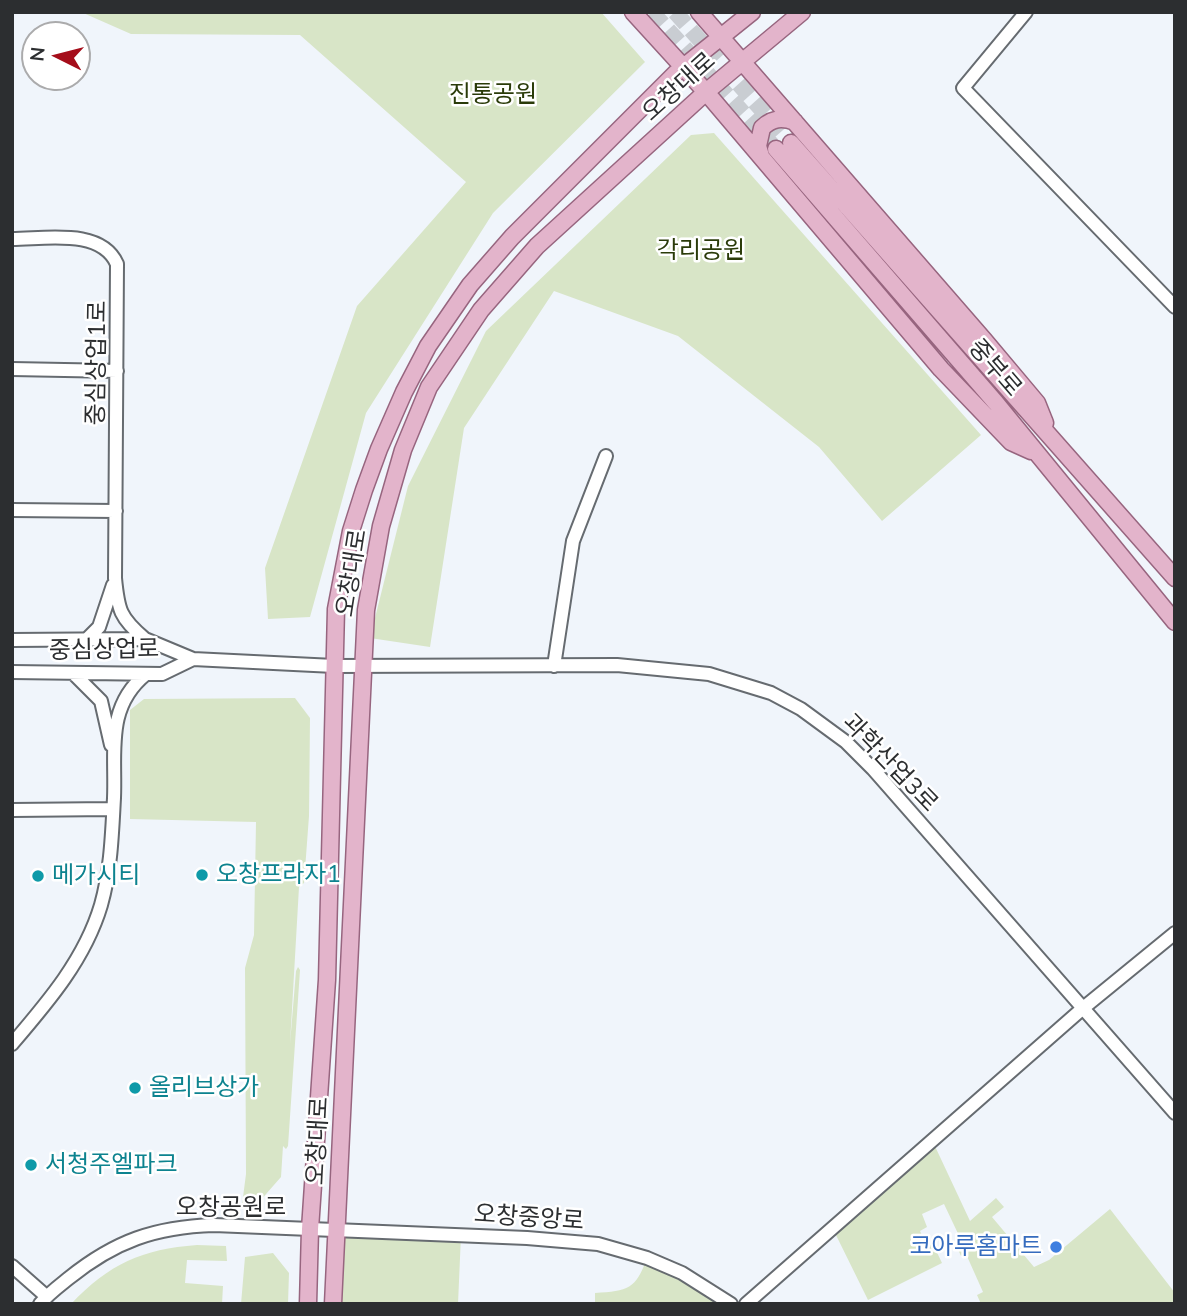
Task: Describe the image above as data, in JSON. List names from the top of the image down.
{
  "streets": {
    "main road": ["오창대로", "중부로"],
    "street": [
      "중심상업1로",
      "중심상업로",
      "과학산업3로",
      "오창공원로",
      "오창중앙로"
    ]
  },
  "crossings": [
    ["오창대로", "중심상업로"],
    ["오창대로", "과학산업3로"],
    ["오창대로", "오창공원로"],
    ["오창대로", "오창중앙로"],
    ["중심상업로", "과학산업3로"],
    ["오창공원로", "오창중앙로"]
  ],
  "parks": ["진통공원", "각리공원"],
  "places": [
    "오창프라자1",
    "메가시티",
    "올리브상가",
    "서청주엘파크",
    "코아루홈마트"
  ],
  "north": "left"
}
